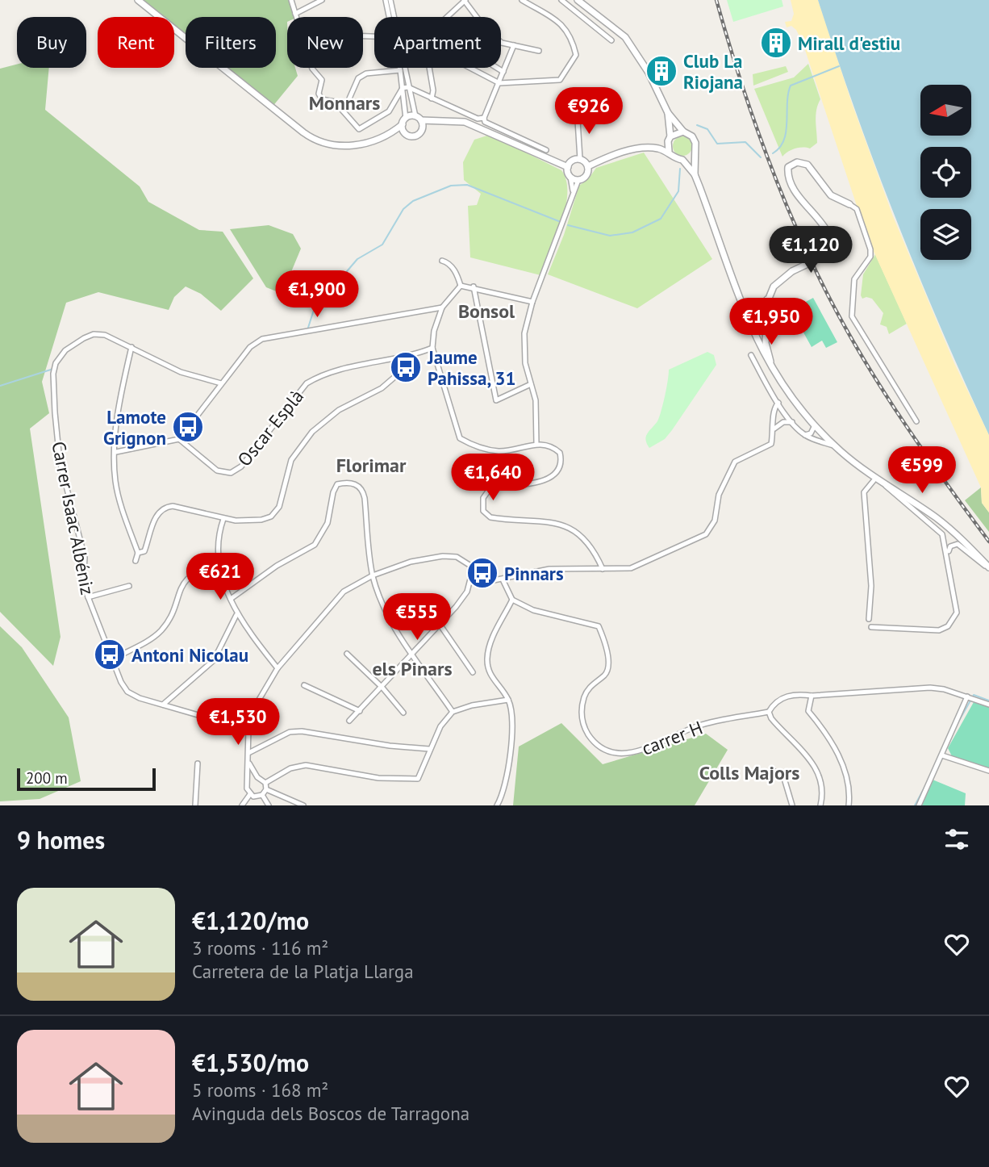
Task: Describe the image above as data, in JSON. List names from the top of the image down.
{
  "streets": {
    "street": ["Oscar Esplà", "Carrer Isaac Albéniz", "carrer H"]
  },
  "districts": [
    "Monnars",
    "Bonsol",
    "Florimar",
    "els Pinars",
    "Colls Majors"
  ],
  "places": {
    "building": ["Mirall d'estiu", "Club La Riojana"],
    "bus stop": [
      "Jaume Pahissa, 31",
      "Lamote Grignon",
      "Pinnars",
      "Antoni Nicolau"
    ]
  },
  "scale_bar": "200 m",
  "north": "left",
  "page": {
    "chip": [
      "Buy",
      "Rent",
      "Filters",
      "New",
      "Apartment"
    ],
    "price": [
      "€926",
      "€1,120",
      "€1,900",
      "€1,950",
      "€599",
      "€1,640",
      "€621",
      "€555",
      "€1,530"
    ],
    "scale": "200 m",
    "heading": "9 homes",
    "list": [
      {
        "name": "€1,120/mo",
        "note": "3 rooms · 116 m² · Carretera de la Platja Llarga"
      },
      {
        "name": "€1,530/mo",
        "note": "5 rooms · 168 m² · Avinguda dels Boscos de Tarragona"
      }
    ]
  }
}
